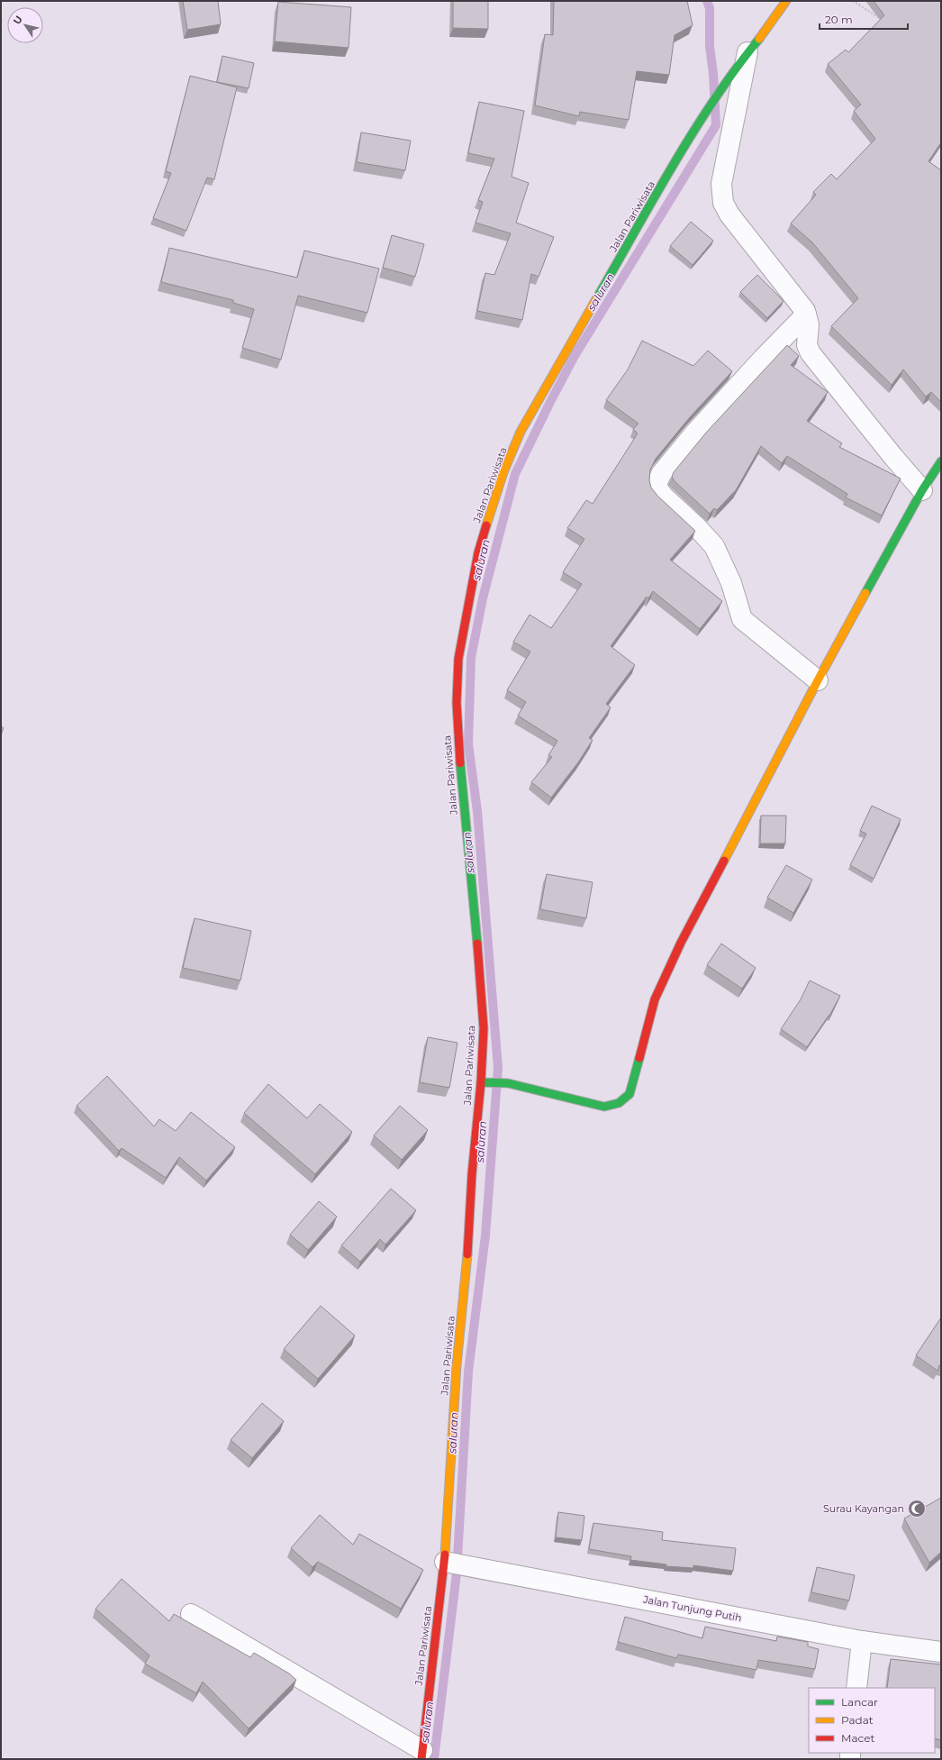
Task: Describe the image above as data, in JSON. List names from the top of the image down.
{
  "streets": {
    "street": ["Jalan Pariwisata", "Jalan Tunjung Putih"]
  },
  "crossings": [
    ["Jalan Pariwisata", "Jalan Tunjung Putih"]
  ],
  "water": ["saluran"],
  "places": {
    "mosque": ["Surau Kayangan"]
  },
  "legend": ["Lancar", "Padat", "Macet"],
  "scale_bar": "20 m",
  "north": "top left"
}
